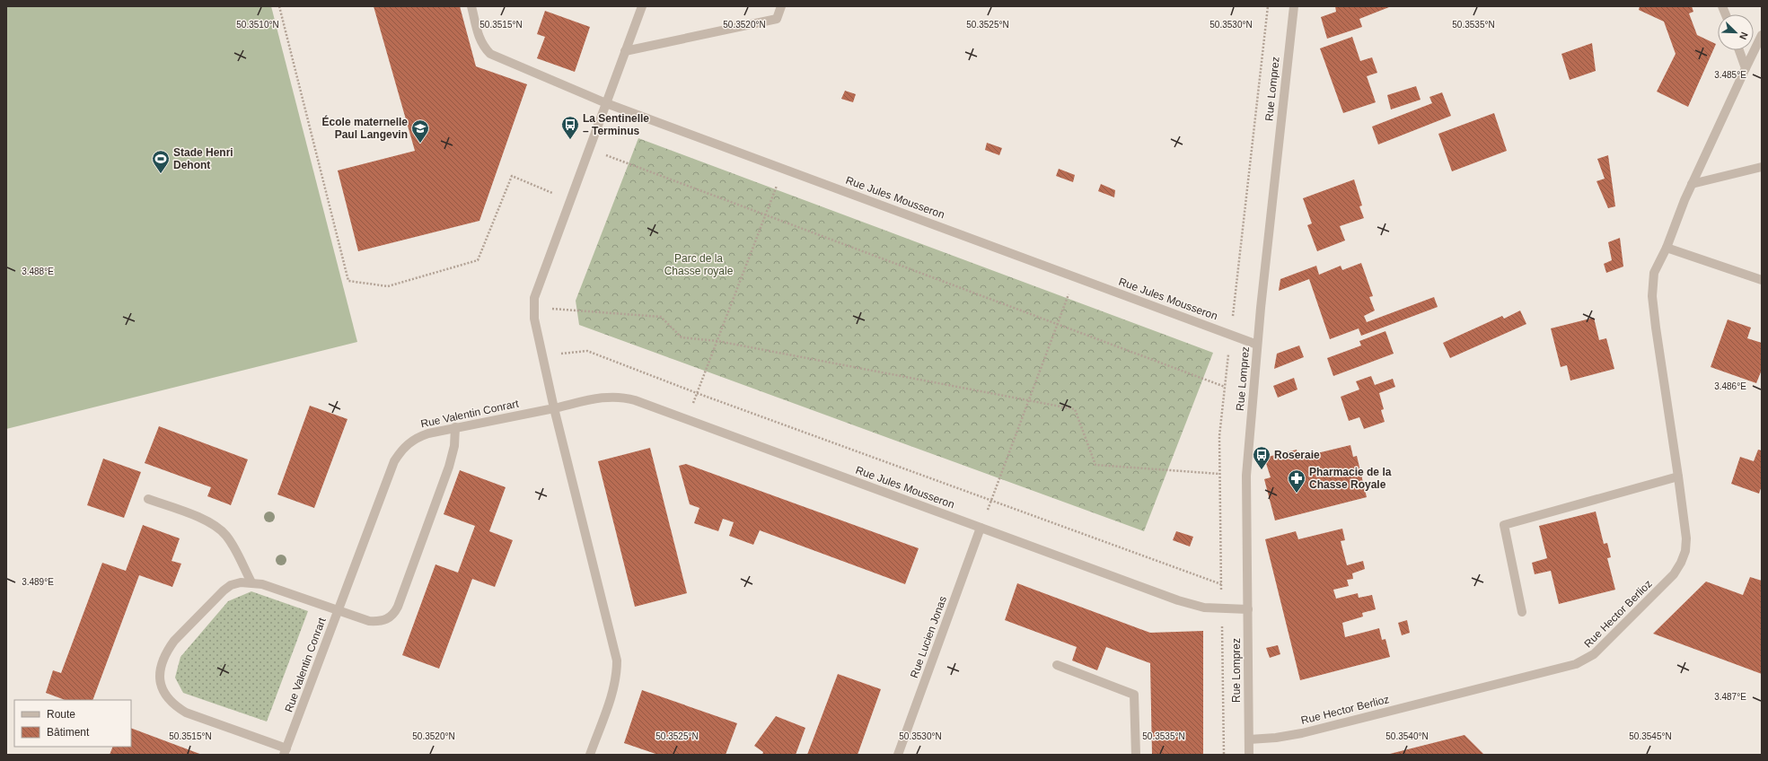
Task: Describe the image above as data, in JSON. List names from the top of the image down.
{
  "streets": {
    "street": [
      "Rue Lomprez",
      "Rue Jules Mousseron",
      "Rue Valentin Conrart",
      "Rue Hector Berlioz",
      "Rue Lucien Jonas"
    ]
  },
  "crossings": [
    ["Rue Lomprez", "Rue Jules Mousseron"],
    ["Rue Lomprez", "Rue Hector Berlioz"],
    ["Rue Jules Mousseron", "Rue Valentin Conrart"],
    ["Rue Jules Mousseron", "Rue Lucien Jonas"]
  ],
  "parks": ["Parc de la Chasse royale"],
  "places": {
    "bus stop": ["La Sentinelle – Terminus", "Roseraie"],
    "school or university": ["École maternelle Paul Langevin"],
    "sports": ["Stade Henri Dehont"],
    "pharmacy": ["Pharmacie de la Chasse Royale"]
  },
  "legend": ["Route", "Bâtiment"],
  "north": "bottom right",
  "coordinates": [
    "50.3510°N",
    "50.3515°N",
    "50.3520°N",
    "50.3525°N",
    "50.3530°N",
    "50.3535°N",
    "3.485°E",
    "3.488°E",
    "3.486°E",
    "3.489°E",
    "3.487°E",
    "50.3540°N",
    "50.3545°N"
  ]
}
